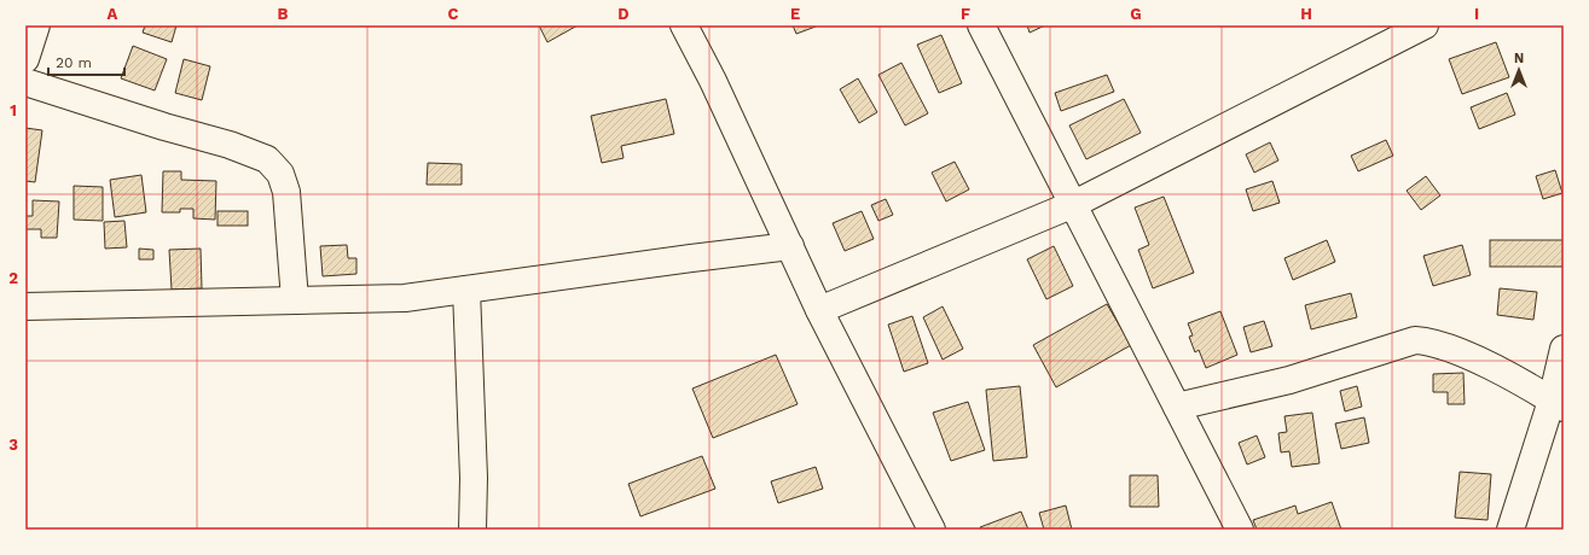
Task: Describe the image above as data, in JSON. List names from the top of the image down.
{
  "scale_bar": "20 m",
  "north": "top",
  "grid": {
    "columns": [
      "A",
      "B",
      "C",
      "D",
      "E",
      "F",
      "G",
      "H",
      "I"
    ],
    "rows": ["1", "2", "3"]
  }
}
